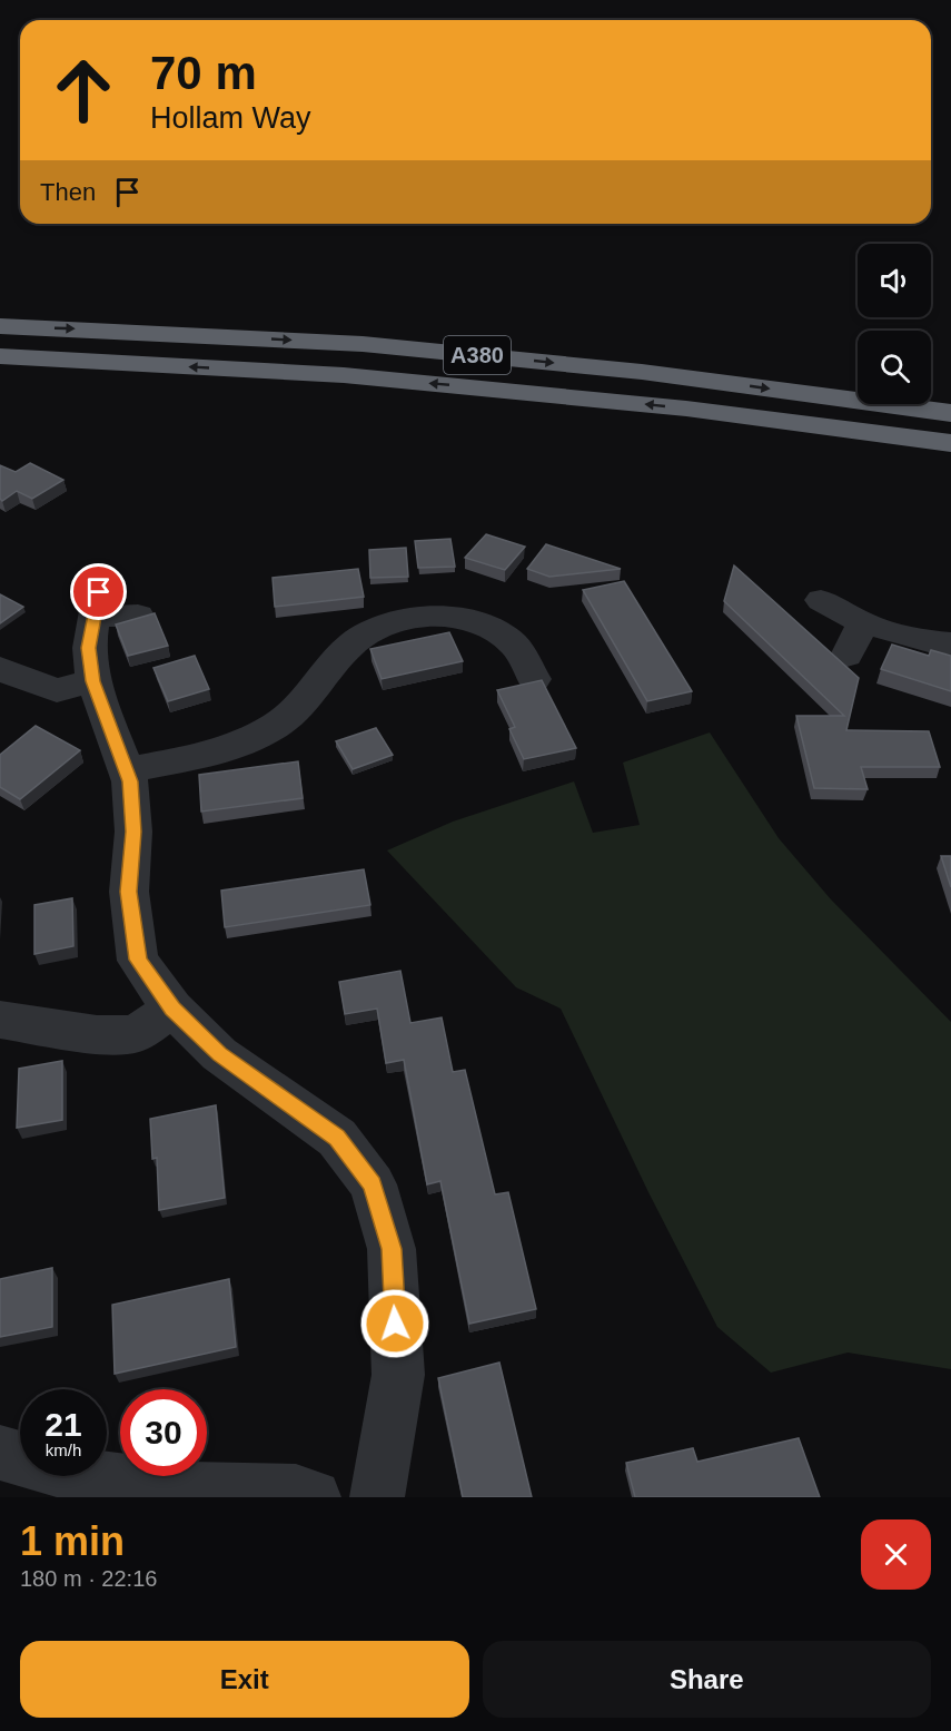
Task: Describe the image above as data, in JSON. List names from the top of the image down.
{
  "streets": {
    "highway": ["A380"]
  },
  "page": {
    "turn": ["70 m", "Hollam Way"],
    "then": "Then",
    "speed": "21 km/h",
    "limit": "30",
    "heading": ["1 min", "180 m · 22:16"],
    "buttons": ["Exit", "Share"]
  }
}
